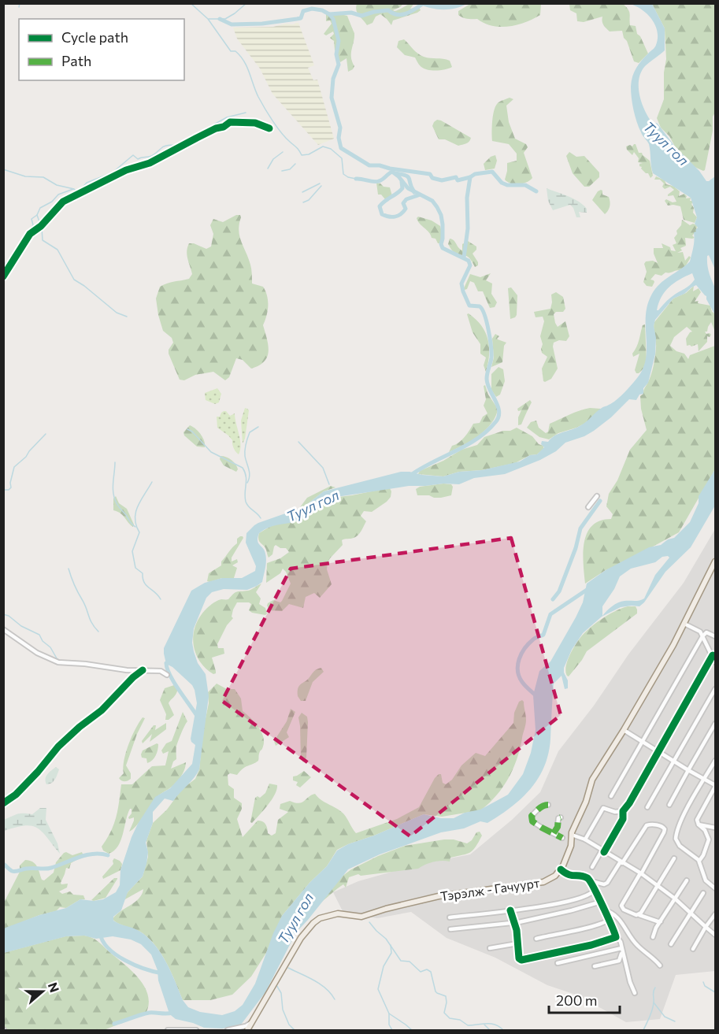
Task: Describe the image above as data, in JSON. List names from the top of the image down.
{
  "streets": {
    "main road": ["Тэрэлж - Гачуурт"]
  },
  "water": ["Туул гол"],
  "legend": ["Cycle path", "Path"],
  "scale_bar": "200 m",
  "north": "right"
}
